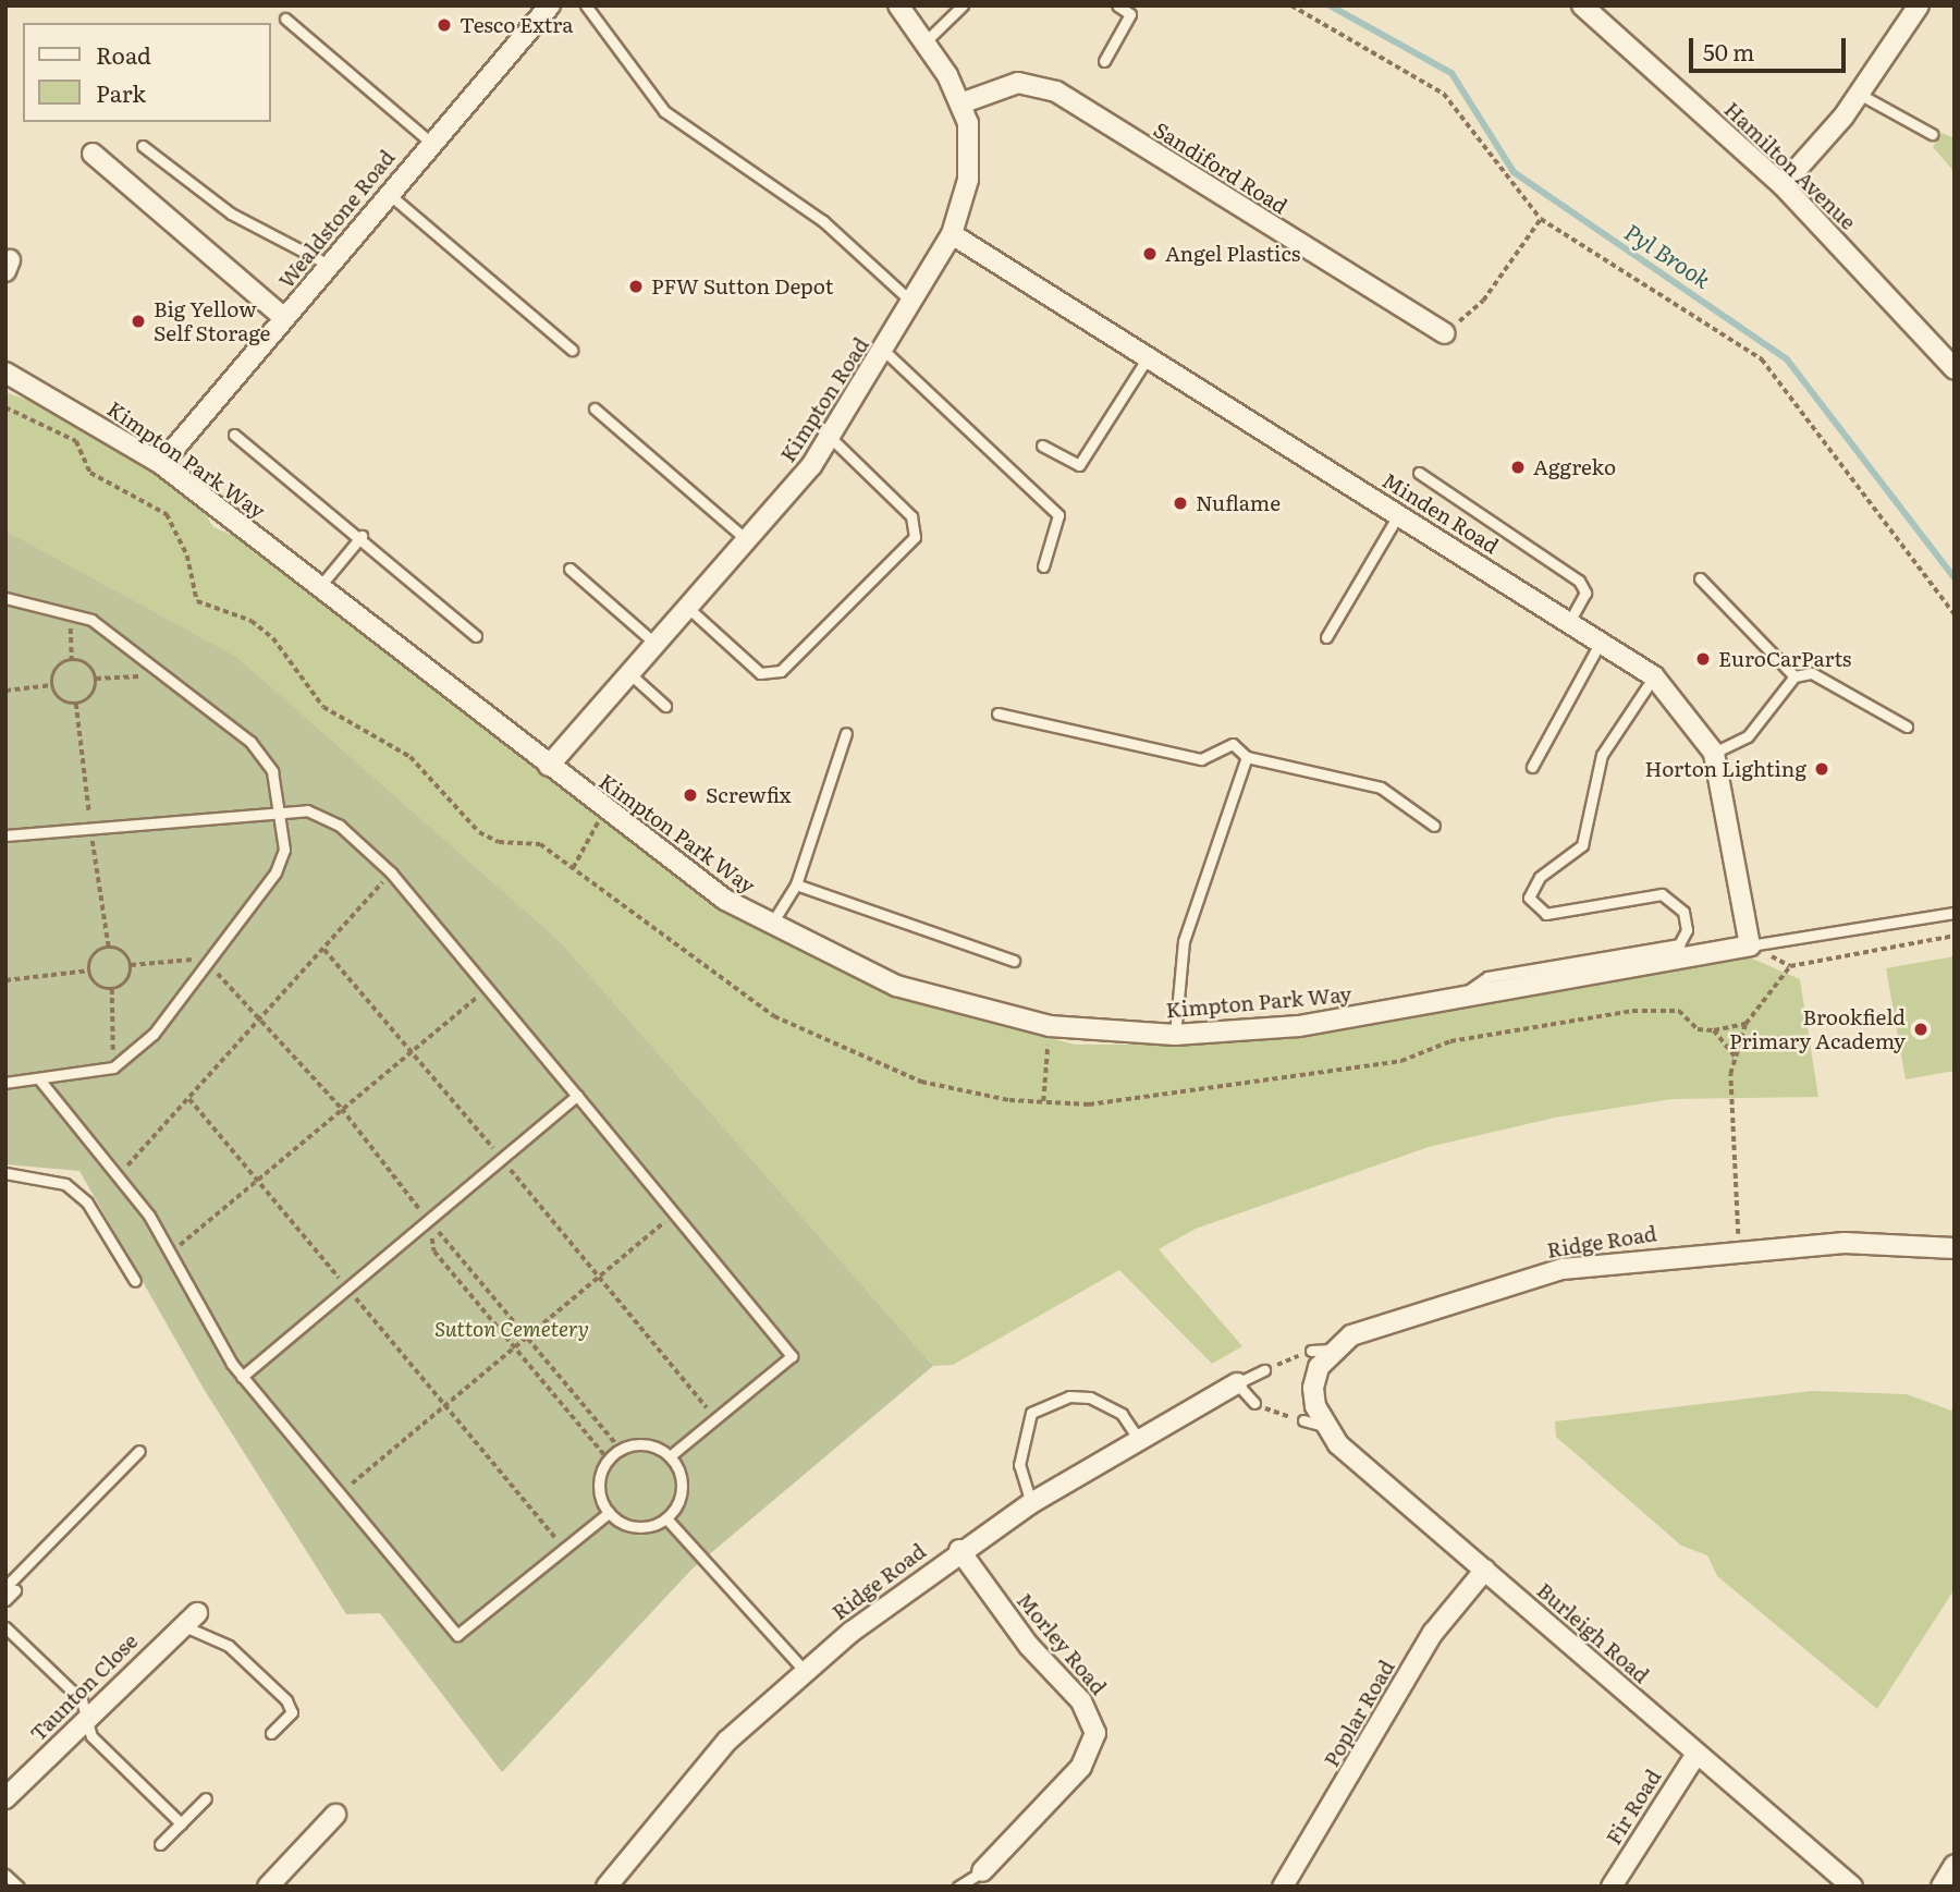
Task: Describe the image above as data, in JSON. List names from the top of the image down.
{
  "streets": {
    "street": [
      "Hamilton Avenue",
      "Sandiford Road",
      "Wealdstone Road",
      "Kimpton Road",
      "Kimpton Park Way",
      "Minden Road",
      "Ridge Road",
      "Burleigh Road",
      "Morley Road",
      "Taunton Close",
      "Poplar Road",
      "Fir Road"
    ]
  },
  "crossings": [
    ["Sandiford Road", "Kimpton Road"],
    ["Wealdstone Road", "Kimpton Park Way"],
    ["Kimpton Road", "Kimpton Park Way"],
    ["Kimpton Road", "Minden Road"],
    ["Kimpton Park Way", "Minden Road"],
    ["Ridge Road", "Morley Road"],
    ["Burleigh Road", "Poplar Road"],
    ["Burleigh Road", "Fir Road"]
  ],
  "water": ["Pyl Brook"],
  "parks": ["Sutton Cemetery"],
  "places": [
    "Tesco Extra",
    "Angel Plastics",
    "PFW Sutton Depot",
    "Big Yellow Self Storage",
    "Aggreko",
    "Nuflame",
    "EuroCarParts",
    "Horton Lighting",
    "Screwfix",
    "Brookfield Primary Academy"
  ],
  "legend": ["Road", "Park"],
  "scale_bar": "50 m"
}
